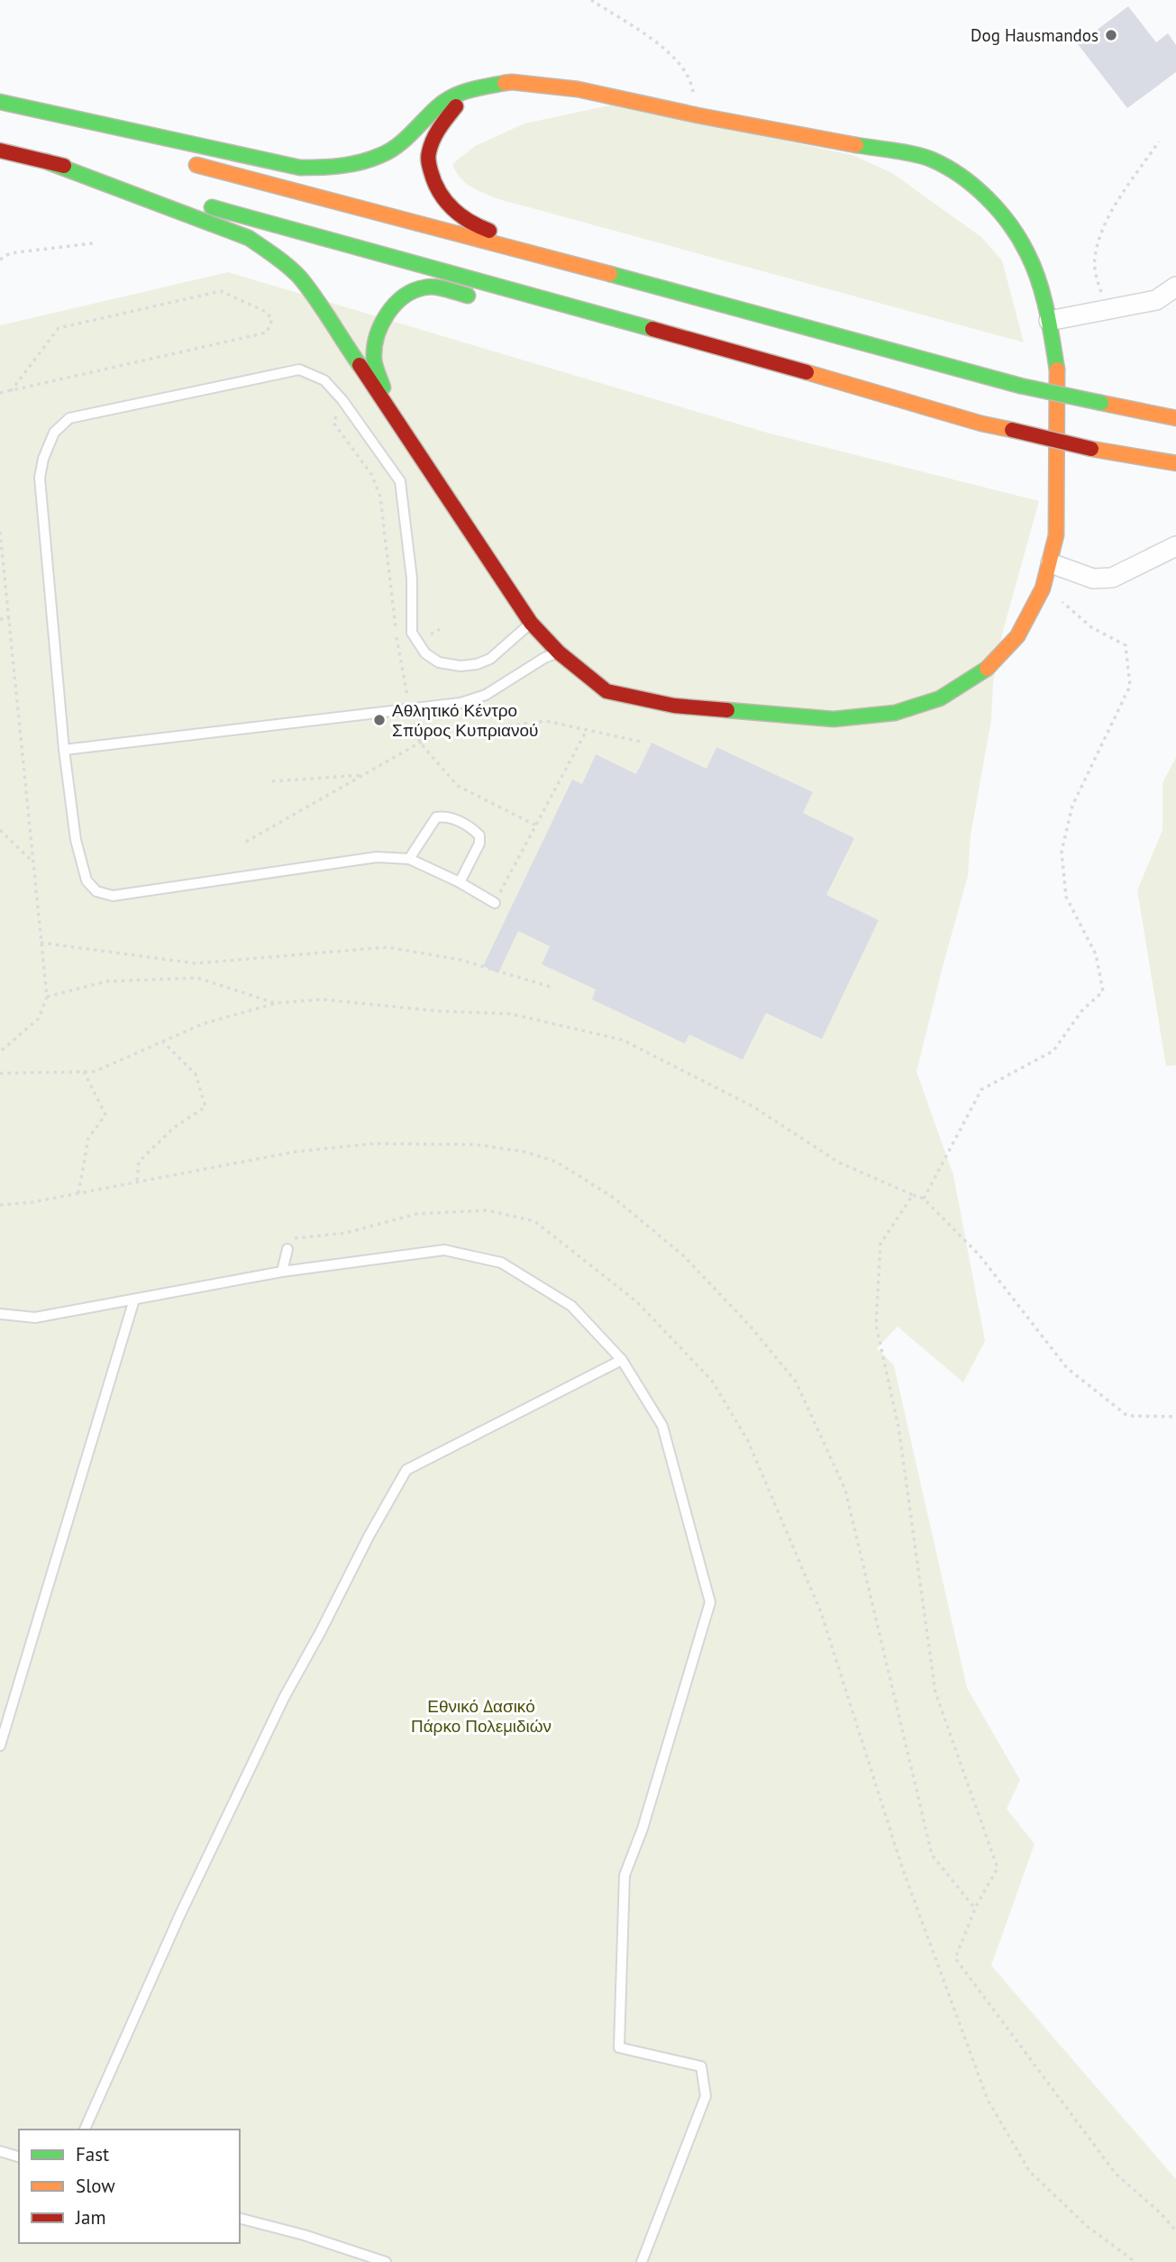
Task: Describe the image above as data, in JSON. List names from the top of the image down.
{
  "parks": ["Εθνικό Δασικό Πάρκο Πολεμιδιών"],
  "places": ["Dog Hausmandos", "Αθλητικό Κέντρο Σπύρος Κυπριανού"],
  "legend": ["Fast", "Slow", "Jam"]
}
